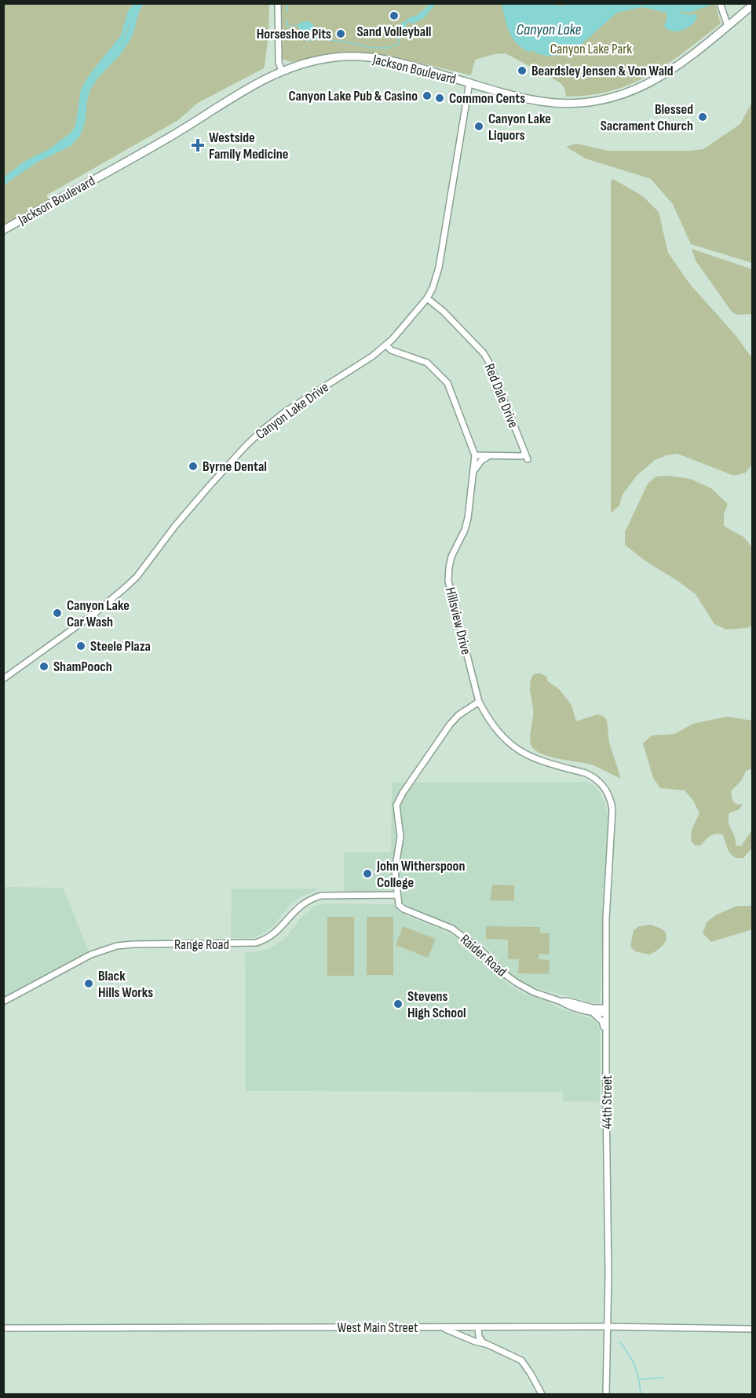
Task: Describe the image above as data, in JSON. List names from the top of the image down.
{
  "streets": {
    "main road": ["Jackson Boulevard"],
    "street": [
      "Red Dale Drive",
      "Canyon Lake Drive",
      "Hillsview Drive",
      "Range Road",
      "Raider Road",
      "44th Street",
      "West Main Street"
    ]
  },
  "crossings": [
    ["Jackson Boulevard", "Canyon Lake Drive"],
    ["Red Dale Drive", "Canyon Lake Drive"],
    ["Canyon Lake Drive", "Hillsview Drive"],
    ["Hillsview Drive", "44th Street"],
    ["Range Road", "Raider Road"],
    ["Raider Road", "44th Street"],
    ["44th Street", "West Main Street"]
  ],
  "water": ["Canyon Lake"],
  "parks": ["Canyon Lake Park"],
  "places": {
    "other": [
      "Sand Volleyball",
      "Horseshoe Pits",
      "Beardsley Jensen & Von Wald",
      "Canyon Lake Pub & Casino",
      "Common Cents",
      "Blessed Sacrament Church",
      "Canyon Lake Liquors",
      "Byrne Dental",
      "Canyon Lake Car Wash",
      "Steele Plaza",
      "ShamPooch",
      "John Witherspoon College",
      "Black Hills Works",
      "Stevens High School"
    ],
    "health": ["Westside Family Medicine"]
  }
}
